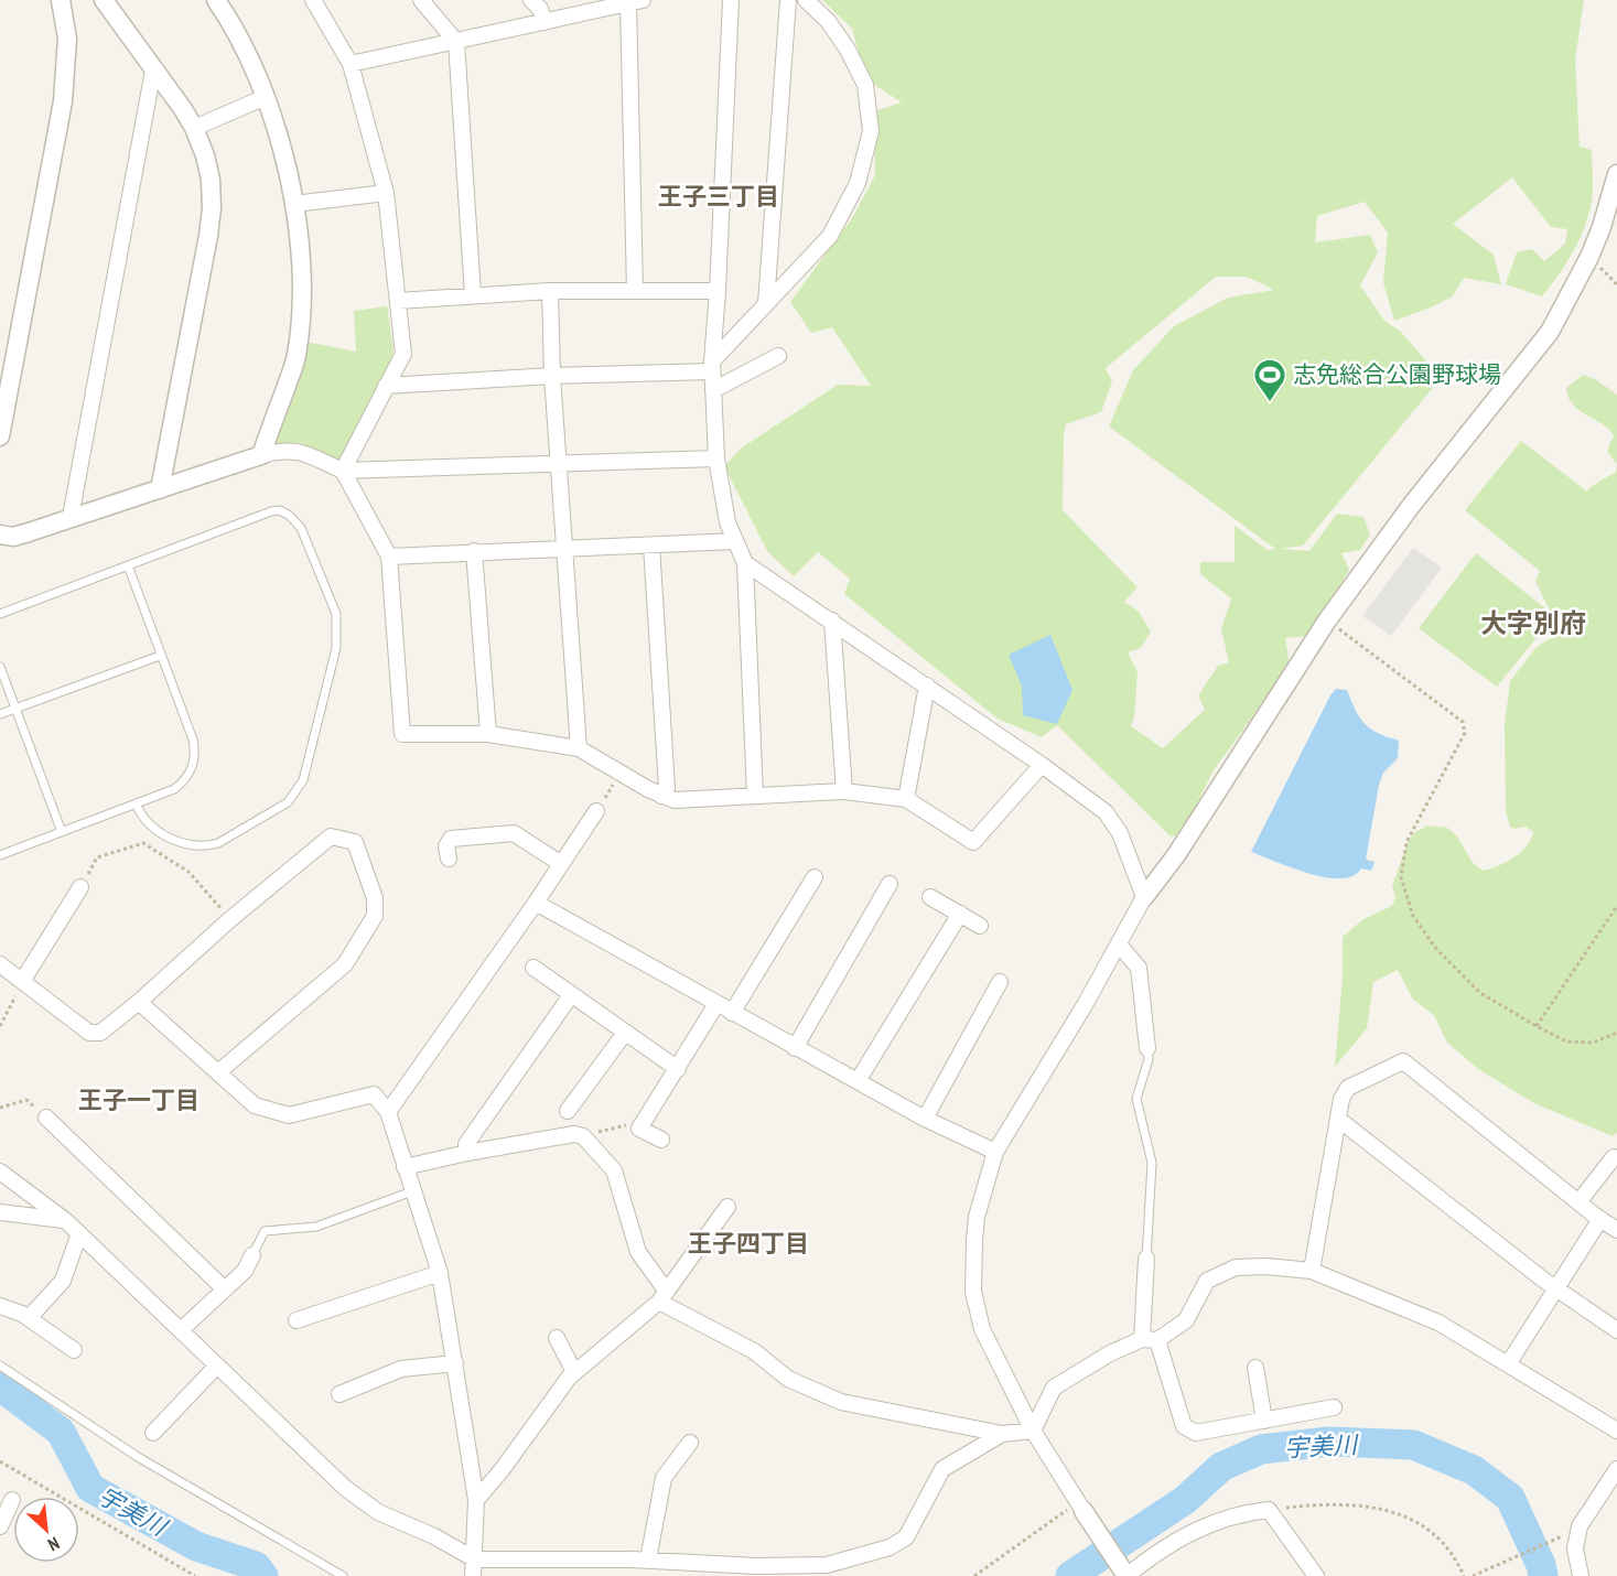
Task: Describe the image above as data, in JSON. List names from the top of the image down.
{
  "districts": [
    "王子三丁目",
    "大字別府",
    "王子一丁目",
    "王子四丁目"
  ],
  "water": ["宇美川"],
  "places": {
    "sports": ["志免総合公園野球場"]
  },
  "north": "bottom right"
}
